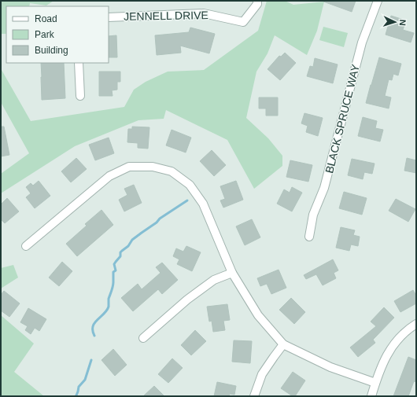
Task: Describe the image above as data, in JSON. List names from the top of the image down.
{
  "streets": {
    "street": ["JENNELL DRIVE", "BLACK SPRUCE WAY"]
  },
  "legend": ["Road", "Park", "Building"],
  "north": "right"
}
